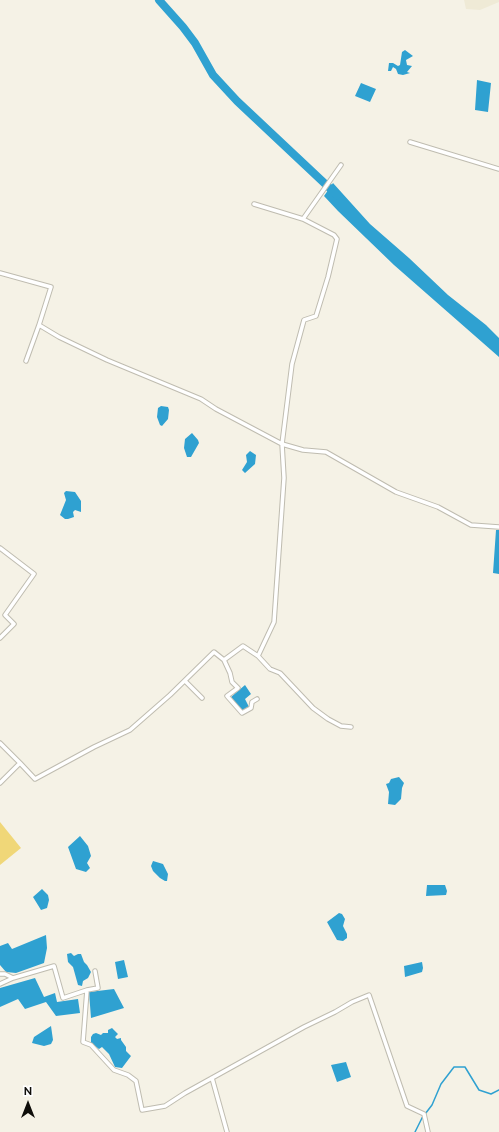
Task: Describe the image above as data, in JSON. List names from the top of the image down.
{
  "north": "top"
}
